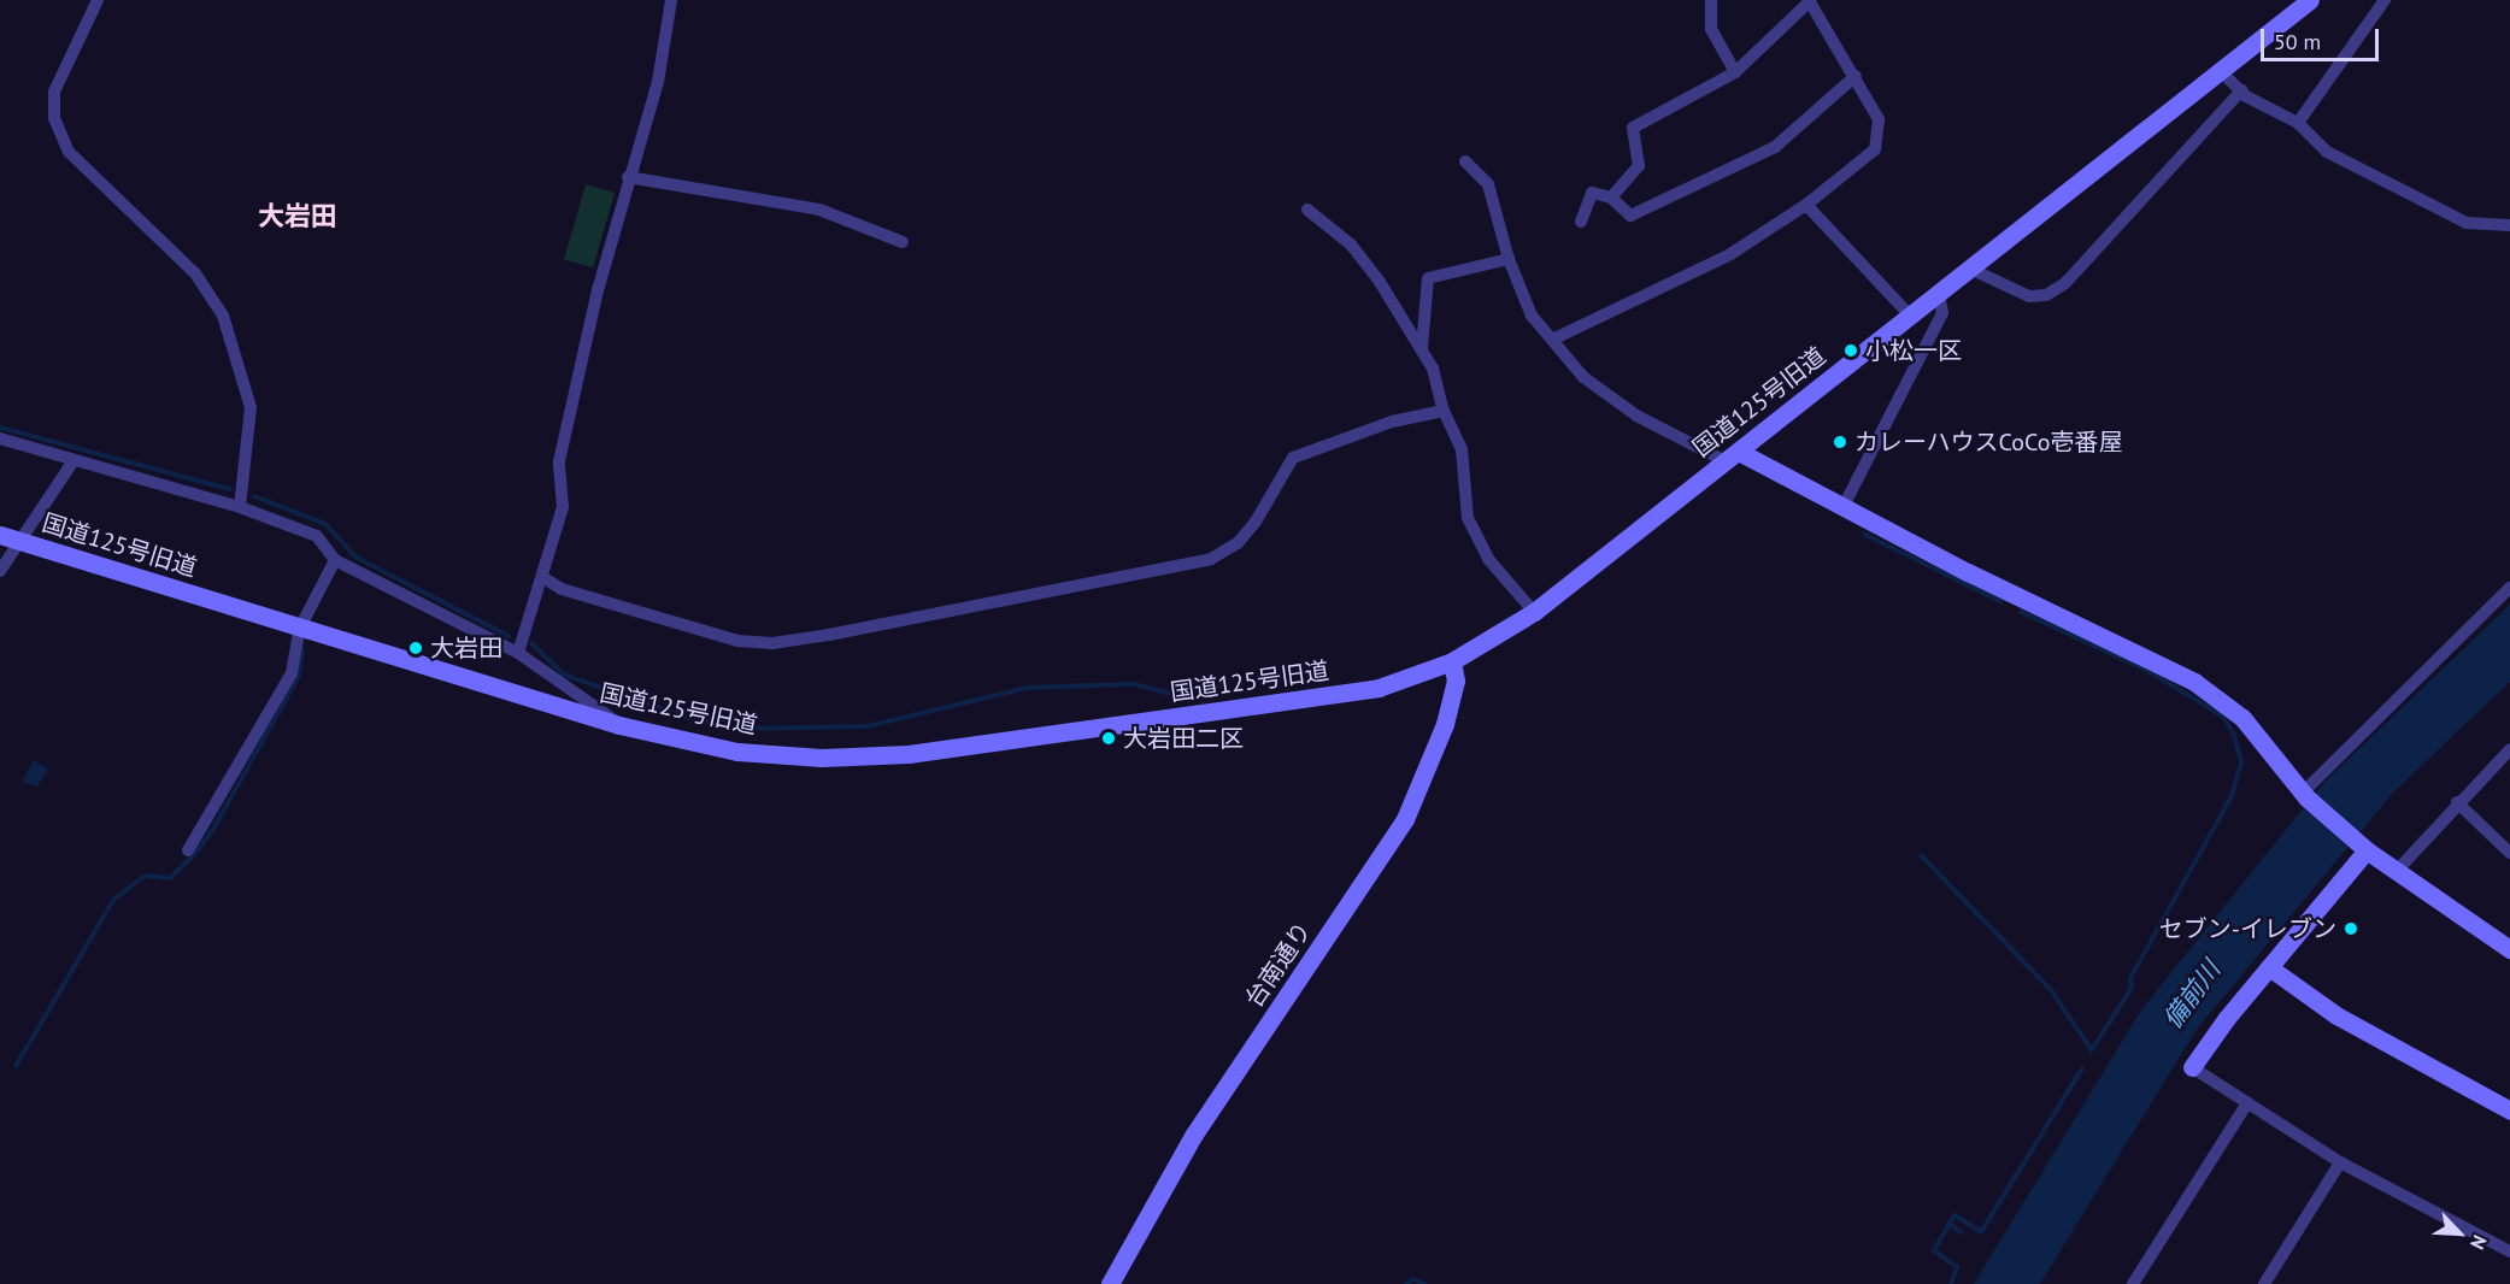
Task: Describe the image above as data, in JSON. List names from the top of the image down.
{
  "streets": {
    "street": ["国道125号旧道", "台南通り"]
  },
  "crossings": [
    ["国道125号旧道", "台南通り"]
  ],
  "districts": ["大岩田"],
  "water": ["備前川"],
  "places": [
    "小松一区",
    "カレーハウスCoCo壱番屋",
    "大岩田",
    "大岩田二区",
    "セブン-イレブン"
  ],
  "scale_bar": "50 m",
  "north": "bottom right"
}
